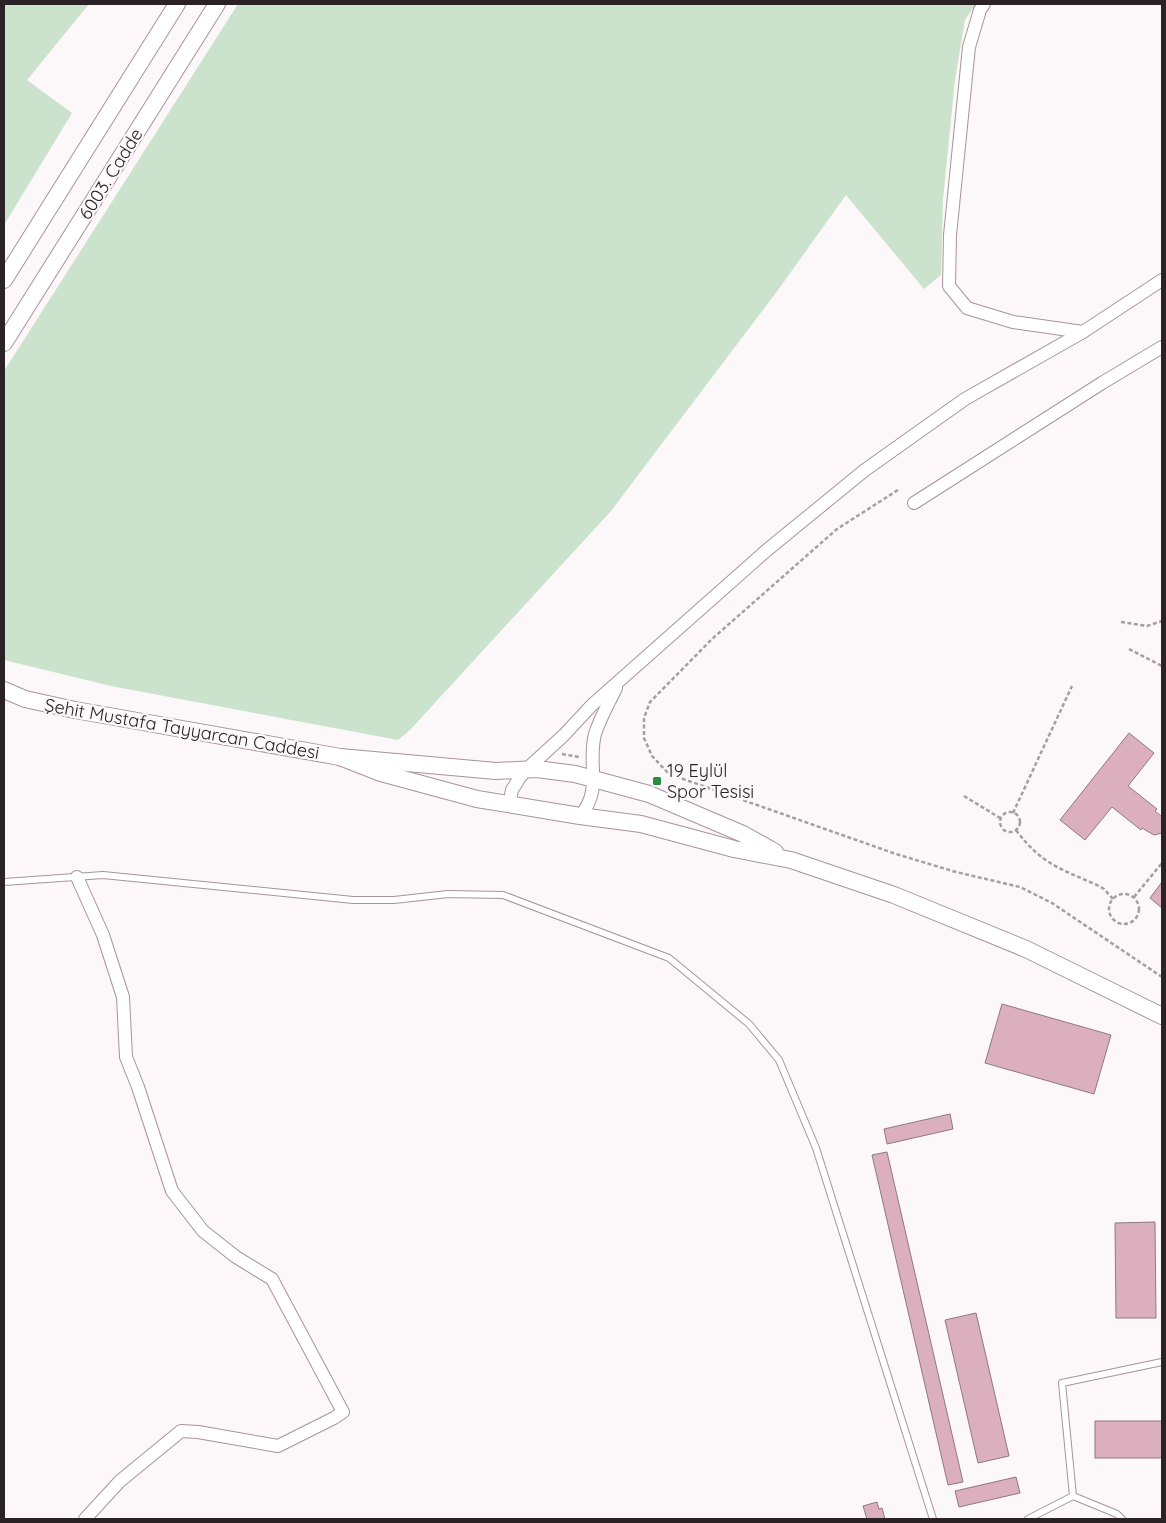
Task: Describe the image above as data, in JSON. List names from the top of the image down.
{
  "streets": {
    "main road": ["6003. Cadde", "Şehit Mustafa Tayyarcan Caddesi"]
  },
  "places": {
    "transit": ["19 Eylül Spor Tesisi"]
  }
}
